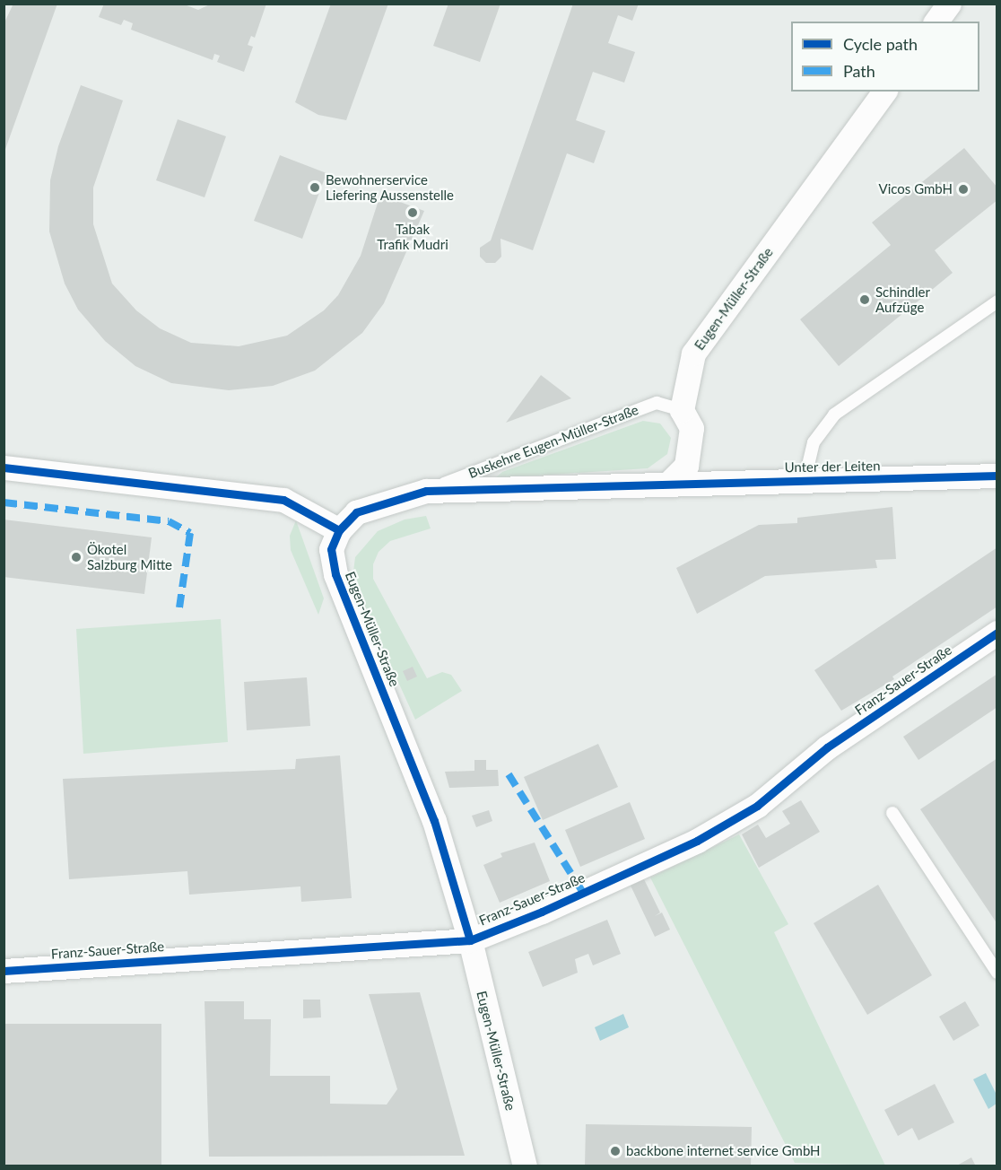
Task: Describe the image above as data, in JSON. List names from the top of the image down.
{
  "streets": {
    "street": ["Eugen-Müller-Straße", "Unter der Leiten", "Franz-Sauer-Straße"],
    "lane": ["Buskehre Eugen-Müller-Straße"]
  },
  "crossings": [
    ["Eugen-Müller-Straße", "Buskehre Eugen-Müller-Straße"],
    ["Eugen-Müller-Straße", "Franz-Sauer-Straße"]
  ],
  "places": [
    "Bewohnerservice Liefering Aussenstelle",
    "Vicos GmbH",
    "Tabak Trafik Mudri",
    "Schindler Aufzüge",
    "Ökotel Salzburg Mitte",
    "backbone internet service GmbH"
  ],
  "legend": ["Cycle path", "Path"]
}
